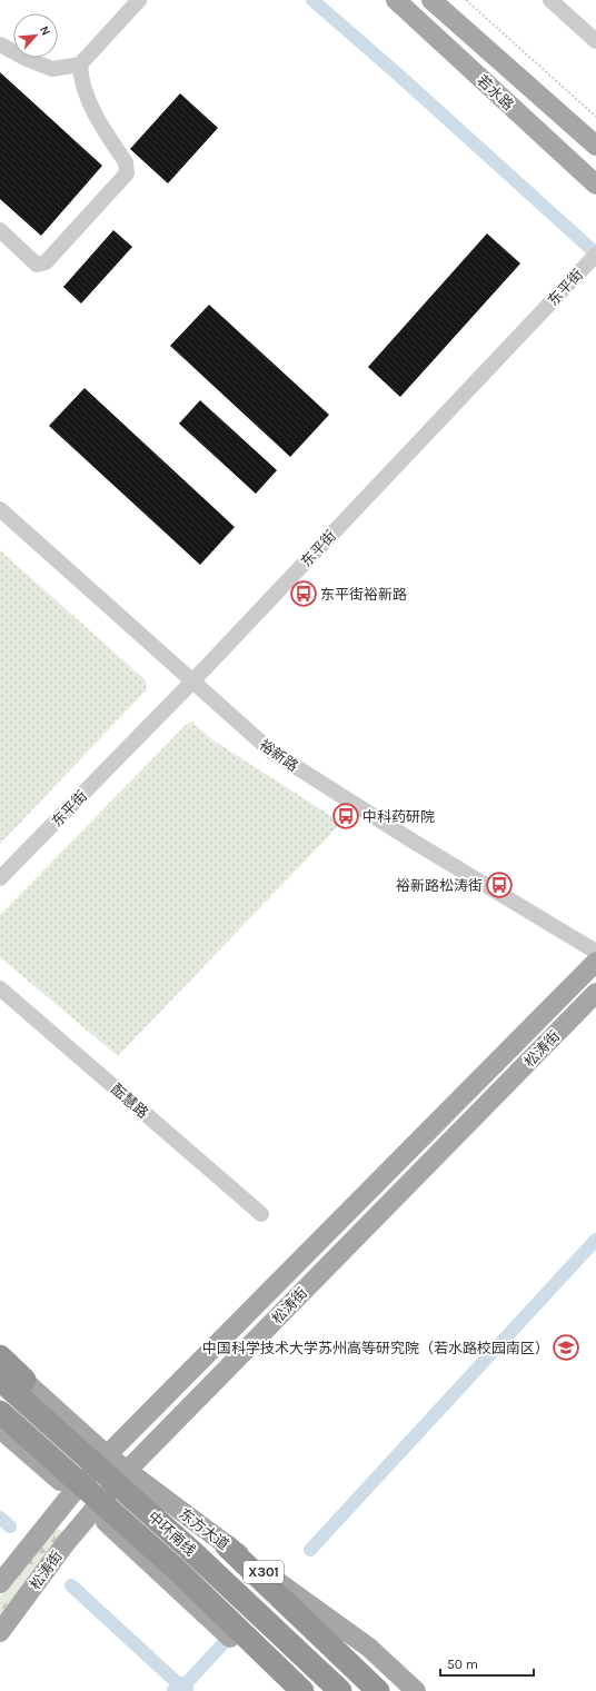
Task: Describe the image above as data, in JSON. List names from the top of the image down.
{
  "streets": {
    "highway": ["中环南线"],
    "main road": [
      "若水路",
      "松涛街",
      "东方大道",
      "X301"
    ],
    "street": ["东平街", "裕新路", "酝慧路"]
  },
  "crossings": [
    ["东平街", "裕新路"],
    ["松涛街", "东方大道"]
  ],
  "places": {
    "bus stop": ["东平街裕新路", "中科药研院", "裕新路松涛街"],
    "school or university": ["中国科学技术大学苏州高等研究院（若水路校园南区）"]
  },
  "scale_bar": "50 m",
  "north": "top right"
}
